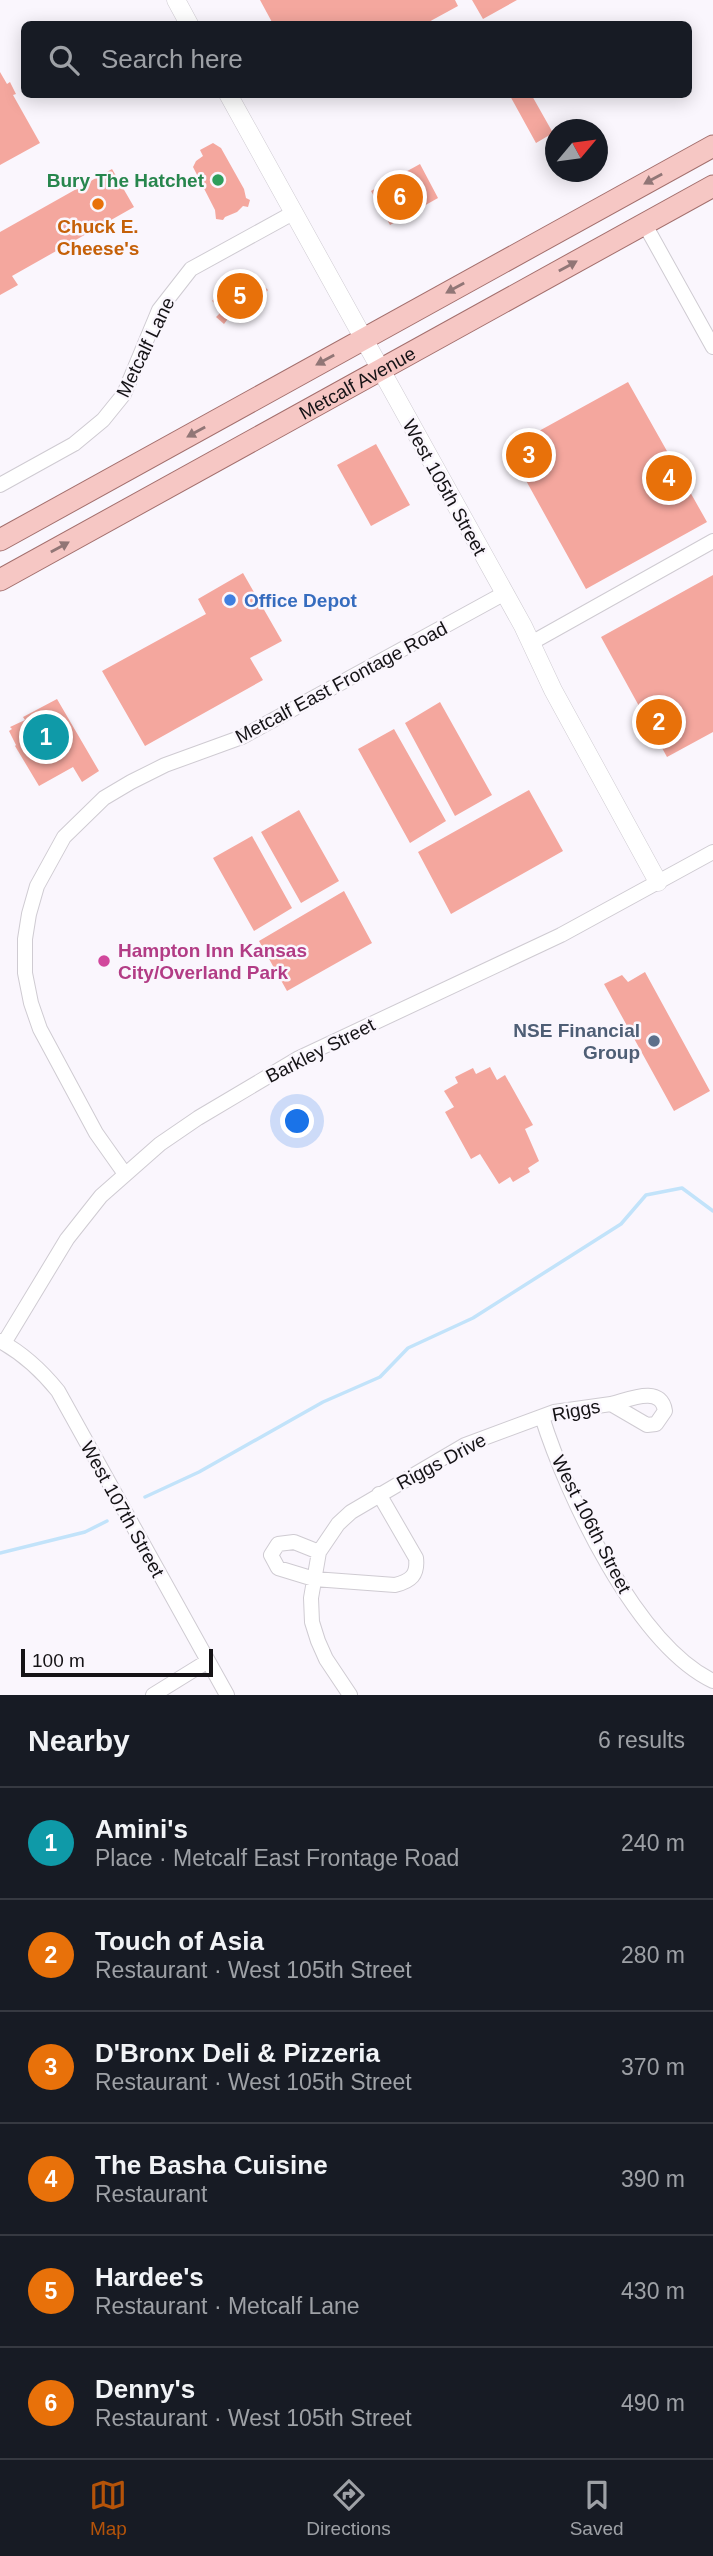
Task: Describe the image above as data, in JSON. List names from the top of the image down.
{
  "streets": {
    "main road": ["Metcalf Avenue"],
    "street": [
      "Metcalf Lane",
      "West 105th Street",
      "Metcalf East Frontage Road",
      "Barkley Street",
      "Riggs",
      "Riggs Drive",
      "West 107th Street",
      "West 106th Street"
    ]
  },
  "crossings": [
    ["Metcalf Lane", "West 105th Street"],
    ["Metcalf Avenue", "West 105th Street"],
    ["West 105th Street", "Metcalf East Frontage Road"],
    ["West 105th Street", "Barkley Street"],
    ["Metcalf East Frontage Road", "Barkley Street"],
    ["Barkley Street", "West 107th Street"],
    ["Riggs", "Riggs Drive"],
    ["Riggs", "West 106th Street"],
    ["Riggs Drive", "West 106th Street"]
  ],
  "places": [
    "Bury The Hatchet",
    "Chuck E. Cheese's",
    "Office Depot",
    "Hampton Inn Kansas City/Overland Park",
    "NSE Financial Group"
  ],
  "scale_bar": "100 m",
  "north": "top right",
  "page": {
    "search": "Search here",
    "pins": [
      "6",
      "5",
      "3",
      "4",
      "2",
      "1"
    ],
    "scale": "100 m",
    "heading": ["Nearby", "6 results"],
    "list": [
      {
        "mark": "1",
        "name": "Amini's",
        "note": "Place · Metcalf East Frontage Road",
        "value": "240 m"
      },
      {
        "mark": "2",
        "name": "Touch of Asia",
        "note": "Restaurant · West 105th Street",
        "value": "280 m"
      },
      {
        "mark": "3",
        "name": "D'Bronx Deli & Pizzeria",
        "note": "Restaurant · West 105th Street",
        "value": "370 m"
      },
      {
        "mark": "4",
        "name": "The Basha Cuisine",
        "note": "Restaurant",
        "value": "390 m"
      },
      {
        "mark": "5",
        "name": "Hardee's",
        "note": "Restaurant · Metcalf Lane",
        "value": "430 m"
      },
      {
        "mark": "6",
        "name": "Denny's",
        "note": "Restaurant · West 105th Street",
        "value": "490 m"
      }
    ],
    "nav": ["Map", "Directions", "Saved"]
  }
}
